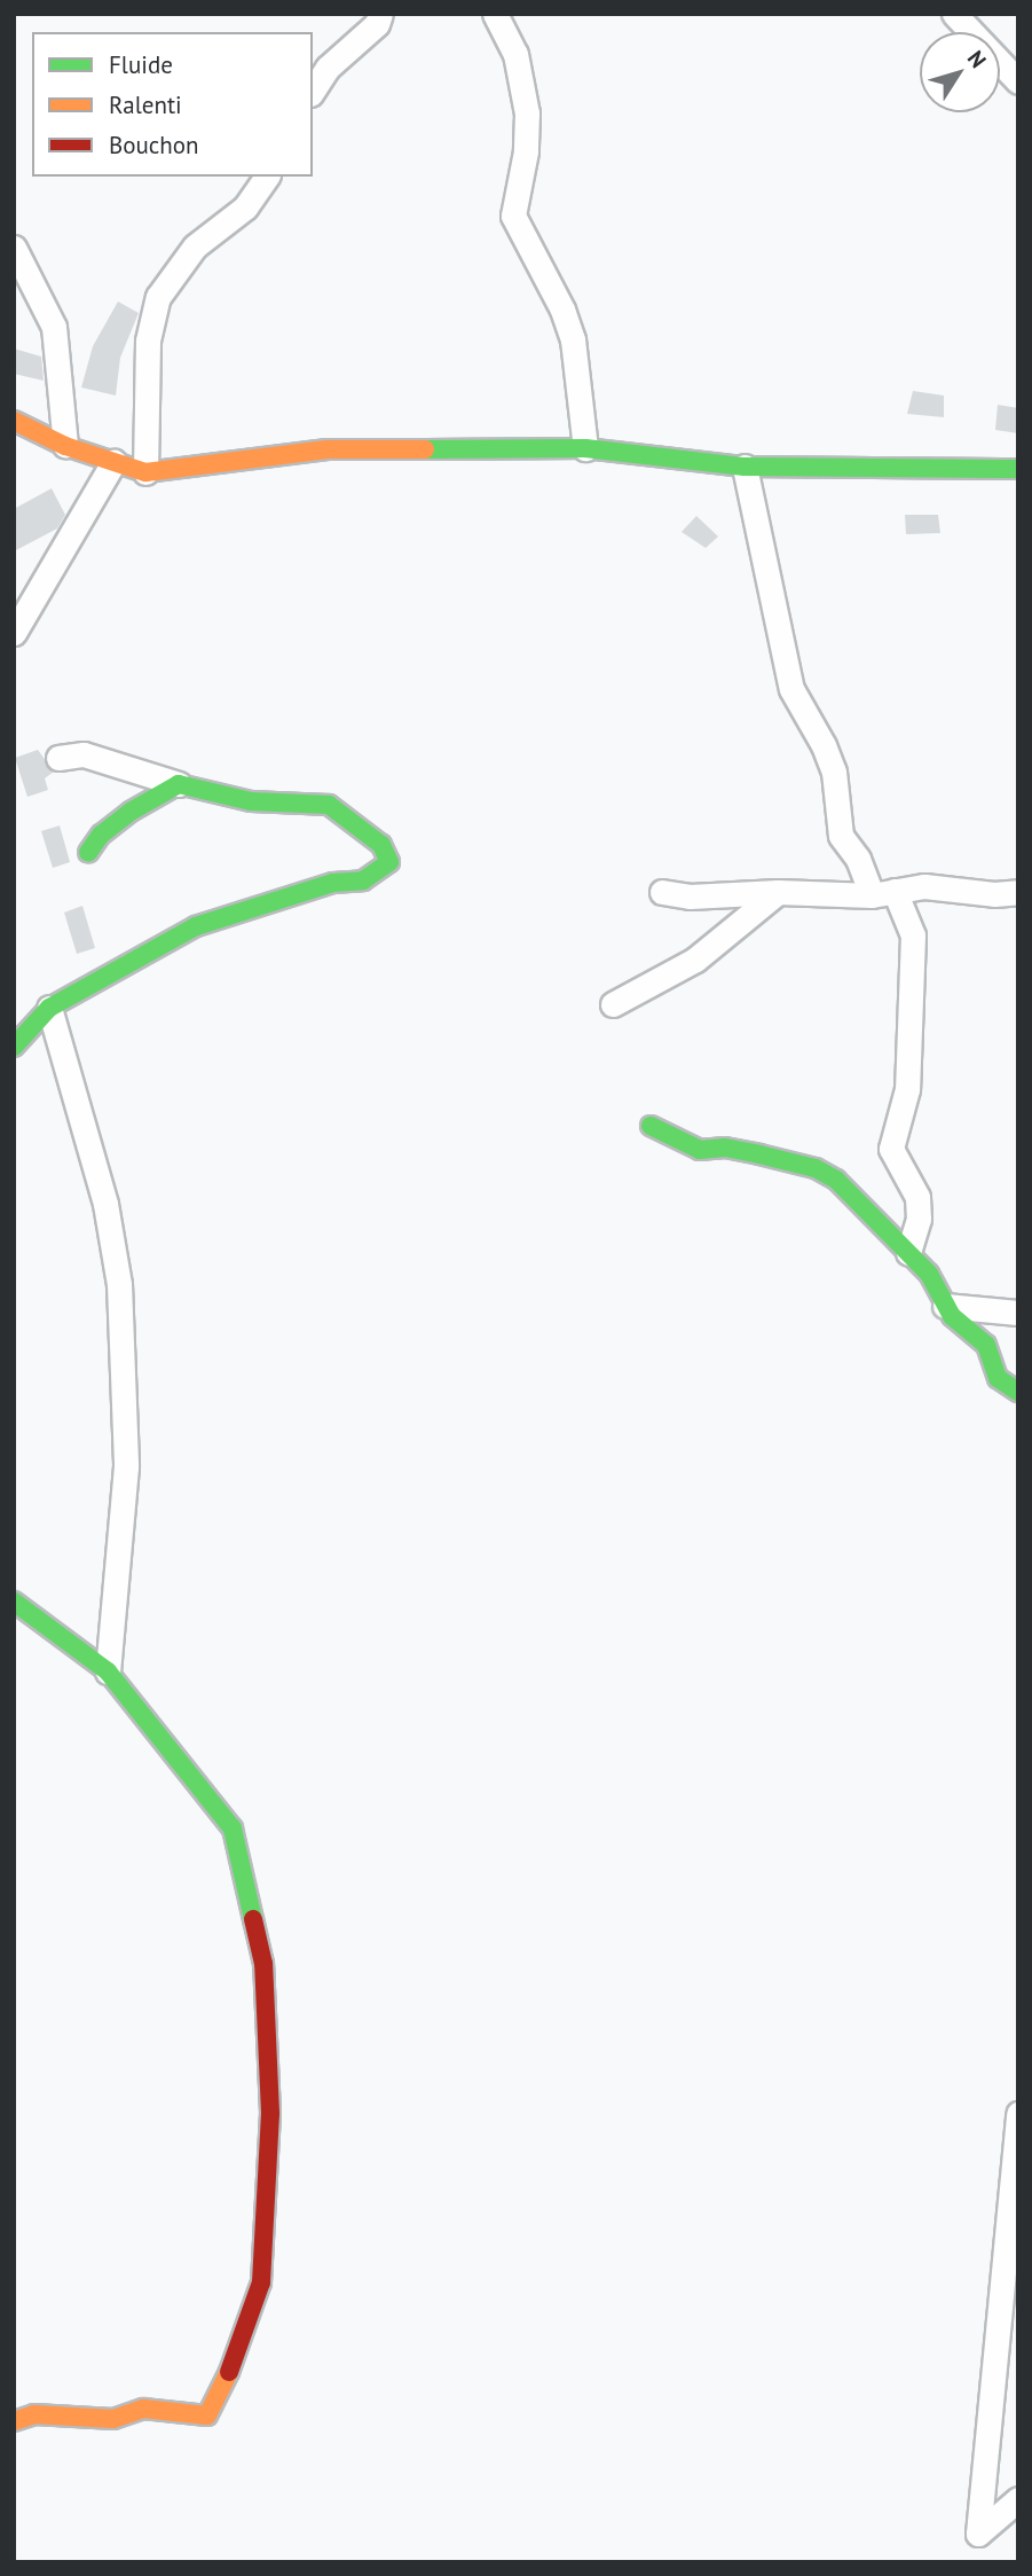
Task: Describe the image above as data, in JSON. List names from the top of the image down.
{
  "legend": ["Fluide", "Ralenti", "Bouchon"],
  "north": "top right"
}
